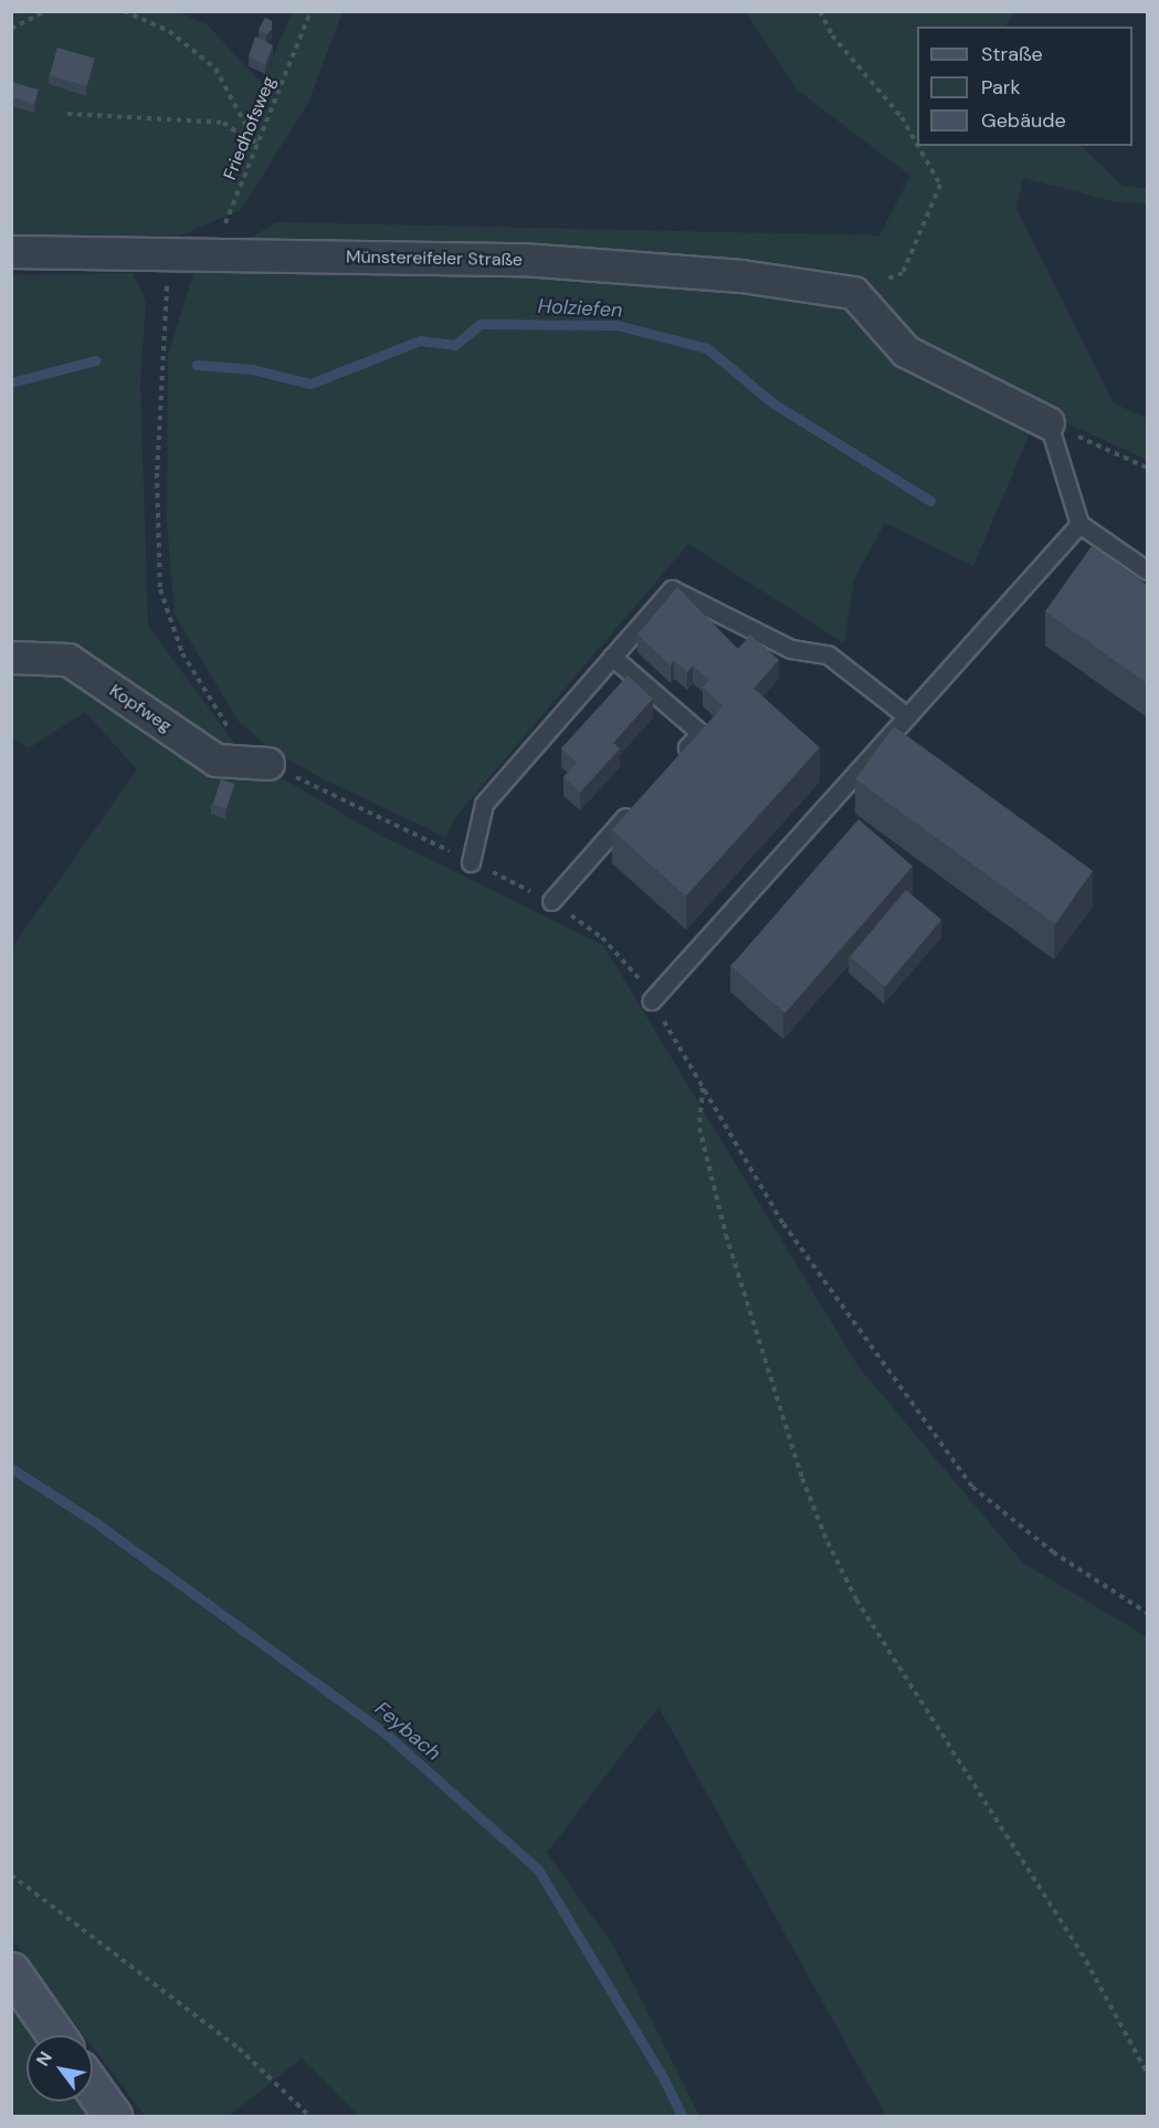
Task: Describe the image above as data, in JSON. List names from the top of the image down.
{
  "streets": {
    "street": ["Münstereifeler Straße", "Kopfweg"],
    "path": ["Friedhofsweg"]
  },
  "crossings": [
    ["Friedhofsweg", "Münstereifeler Straße"]
  ],
  "water": ["Holziefen", "Feybach"],
  "legend": ["Straße", "Park", "Gebäude"],
  "north": "top left"
}
